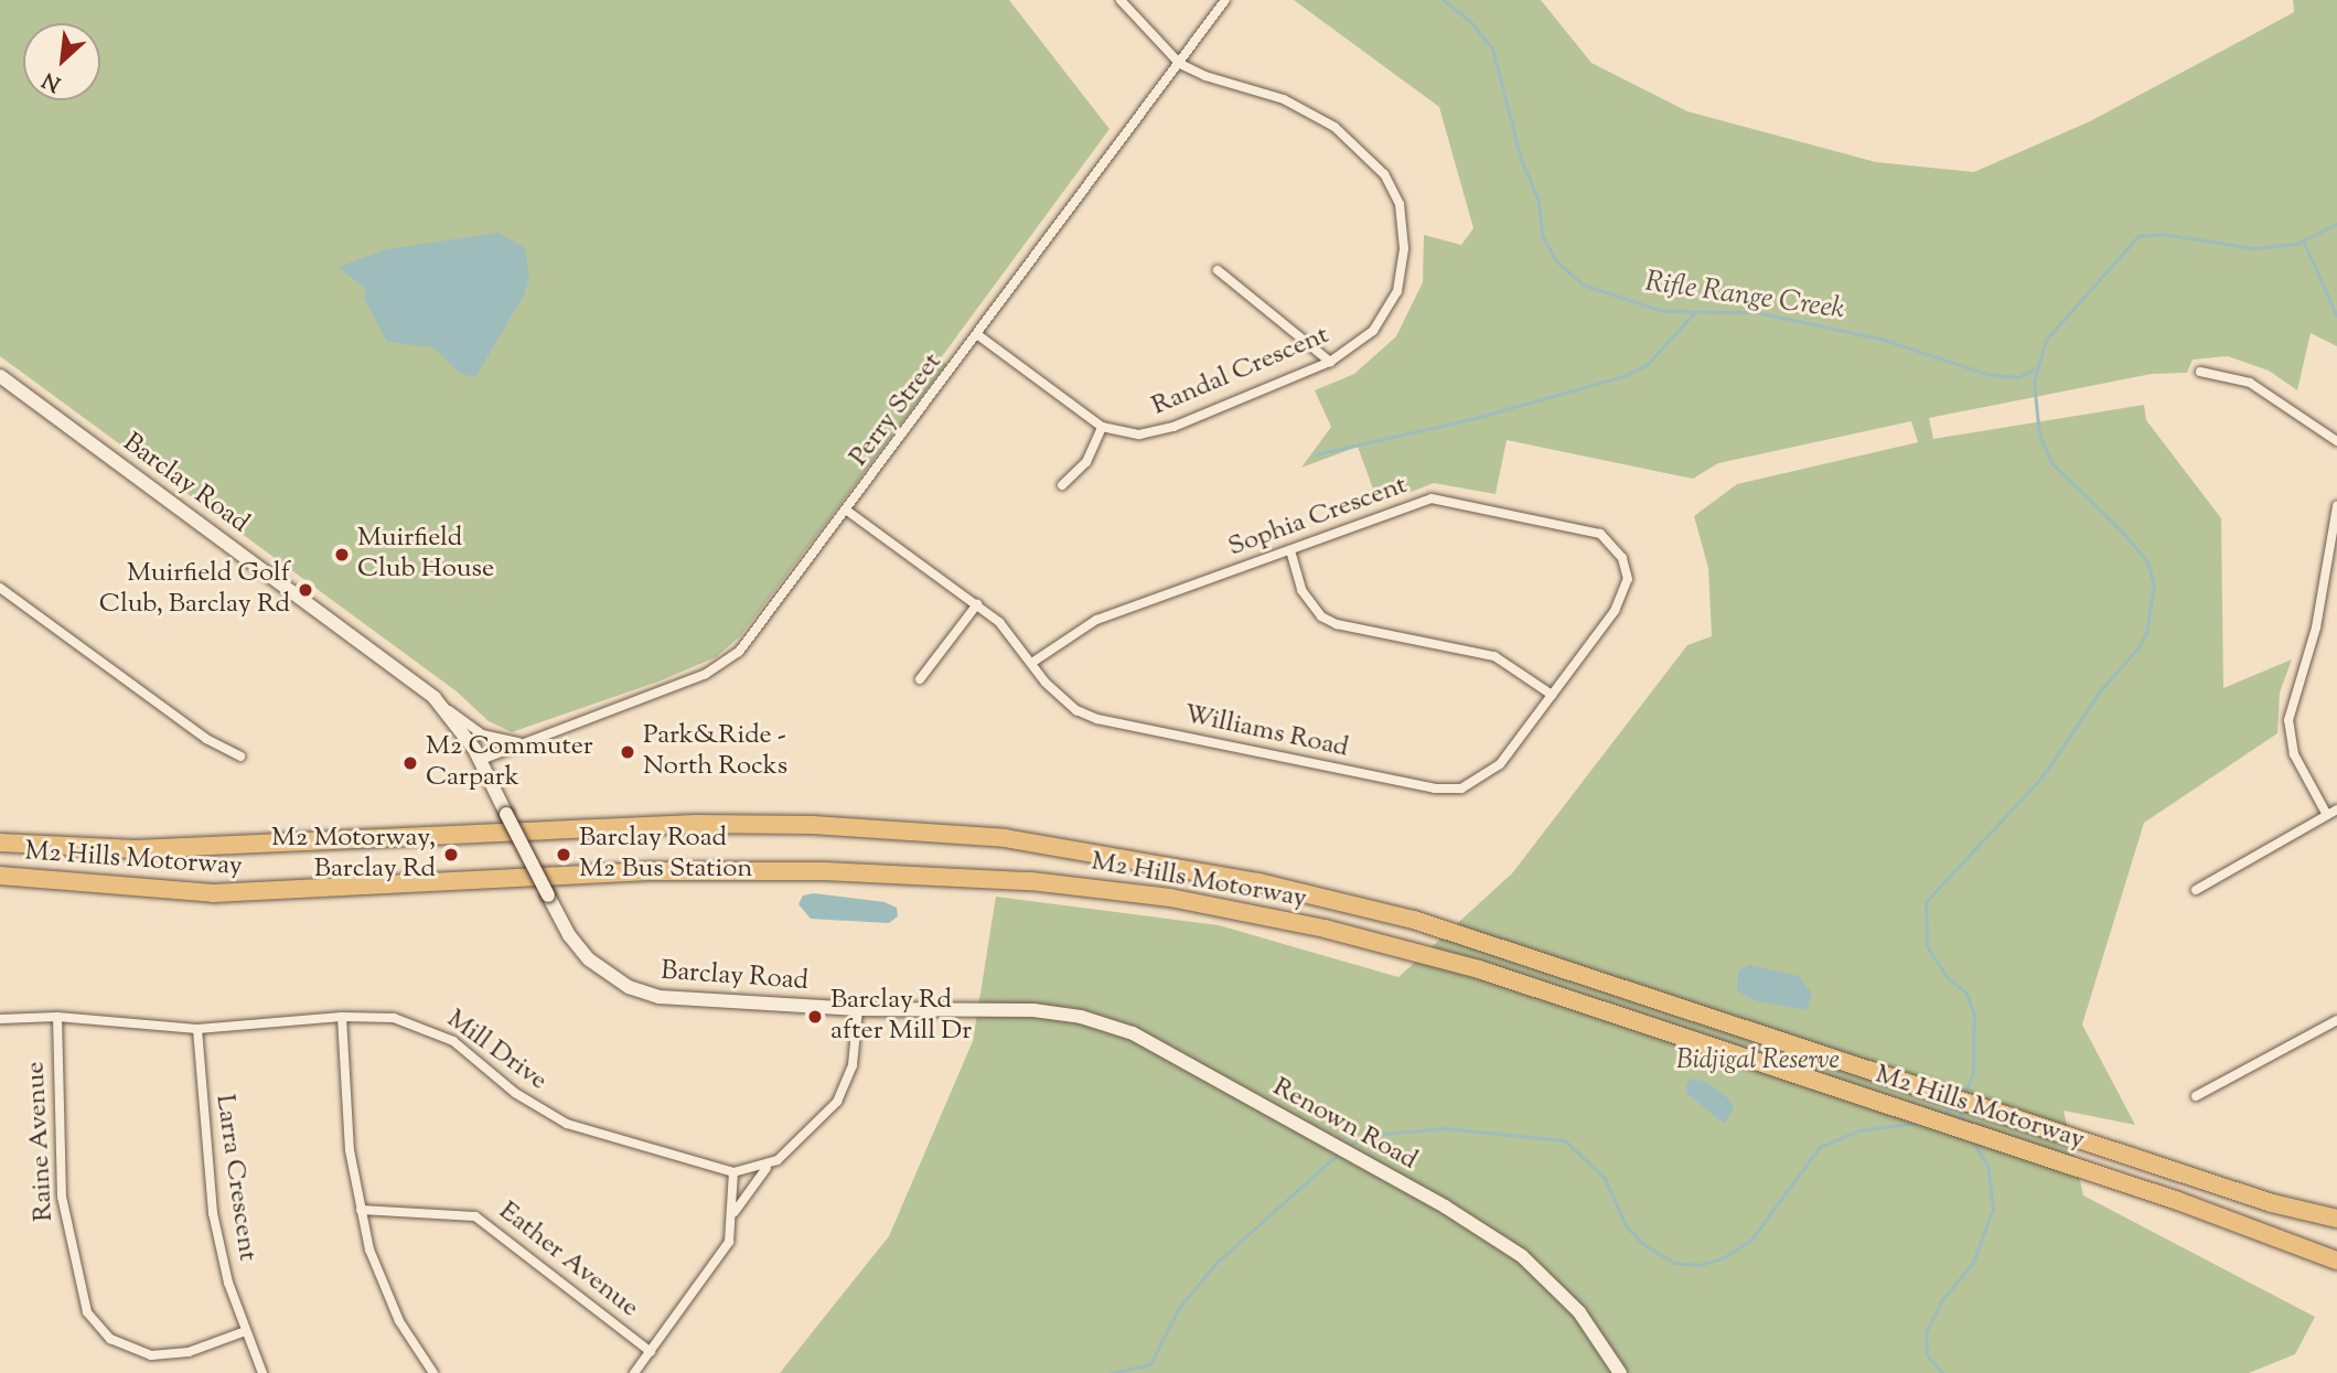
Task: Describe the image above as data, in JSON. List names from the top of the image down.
{
  "streets": {
    "highway": ["M2 Hills Motorway"],
    "main road": ["Barclay Road", "Renown Road"],
    "street": [
      "Randal Crescent",
      "Perry Street",
      "Sophia Crescent",
      "Williams Road",
      "Mill Drive",
      "Raine Avenue",
      "Larra Crescent",
      "Eather Avenue"
    ]
  },
  "crossings": [
    ["Randal Crescent", "Perry Street"],
    ["Perry Street", "Barclay Road"],
    ["Perry Street", "Williams Road"],
    ["Barclay Road", "Mill Drive"],
    ["Barclay Road", "Renown Road"],
    ["Sophia Crescent", "Williams Road"],
    ["Mill Drive", "Raine Avenue"],
    ["Mill Drive", "Larra Crescent"],
    ["Raine Avenue", "Larra Crescent"]
  ],
  "water": ["Rifle Range Creek"],
  "parks": ["Bidjigal Reserve"],
  "places": [
    "Muirfield Club House",
    "Muirfield Golf Club, Barclay Rd",
    "Park&Ride - North Rocks",
    "M2 Commuter Carpark",
    "M2 Motorway, Barclay Rd",
    "Barclay Road M2 Bus Station",
    "Barclay Rd after Mill Dr"
  ],
  "north": "bottom left"
}
